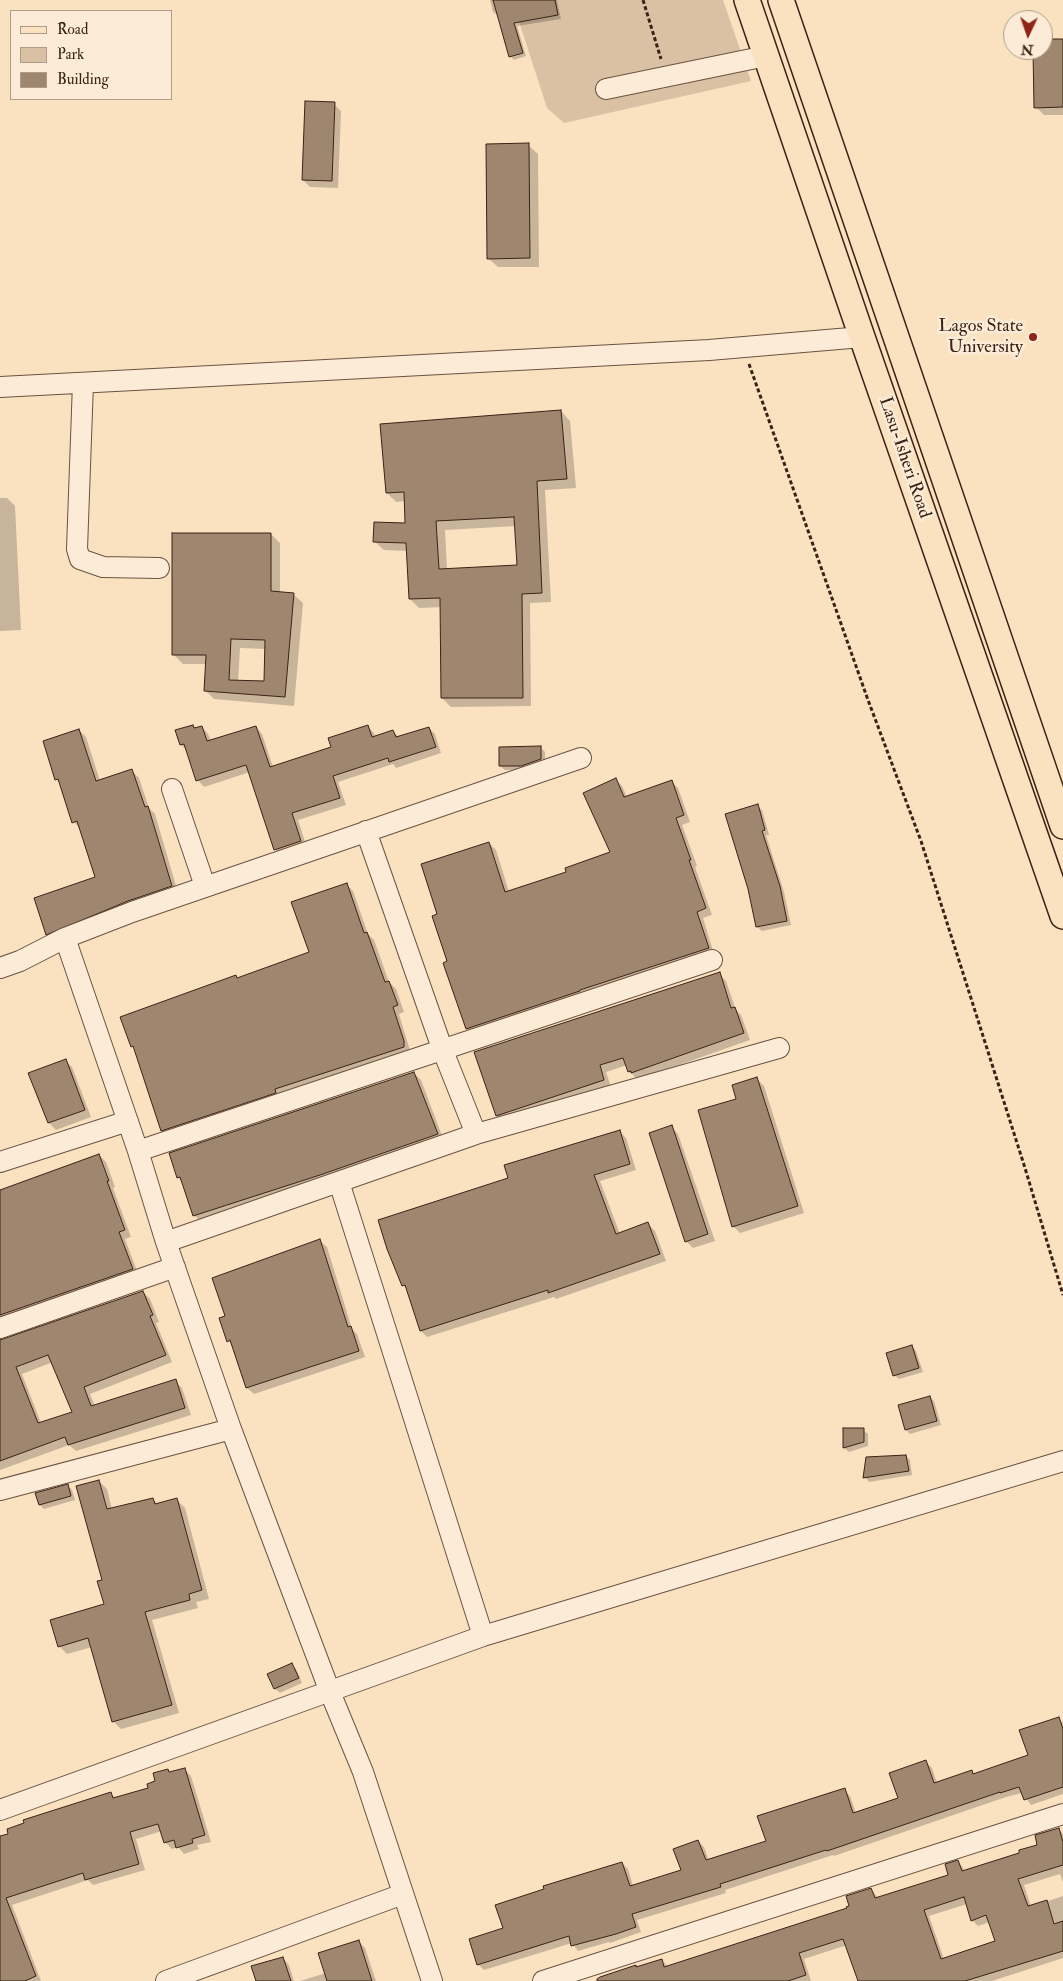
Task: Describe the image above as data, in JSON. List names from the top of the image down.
{
  "streets": {
    "main road": ["Lasu-Isheri Road"]
  },
  "places": ["Lagos State University"],
  "legend": ["Road", "Park", "Building"],
  "north": "bottom"
}
